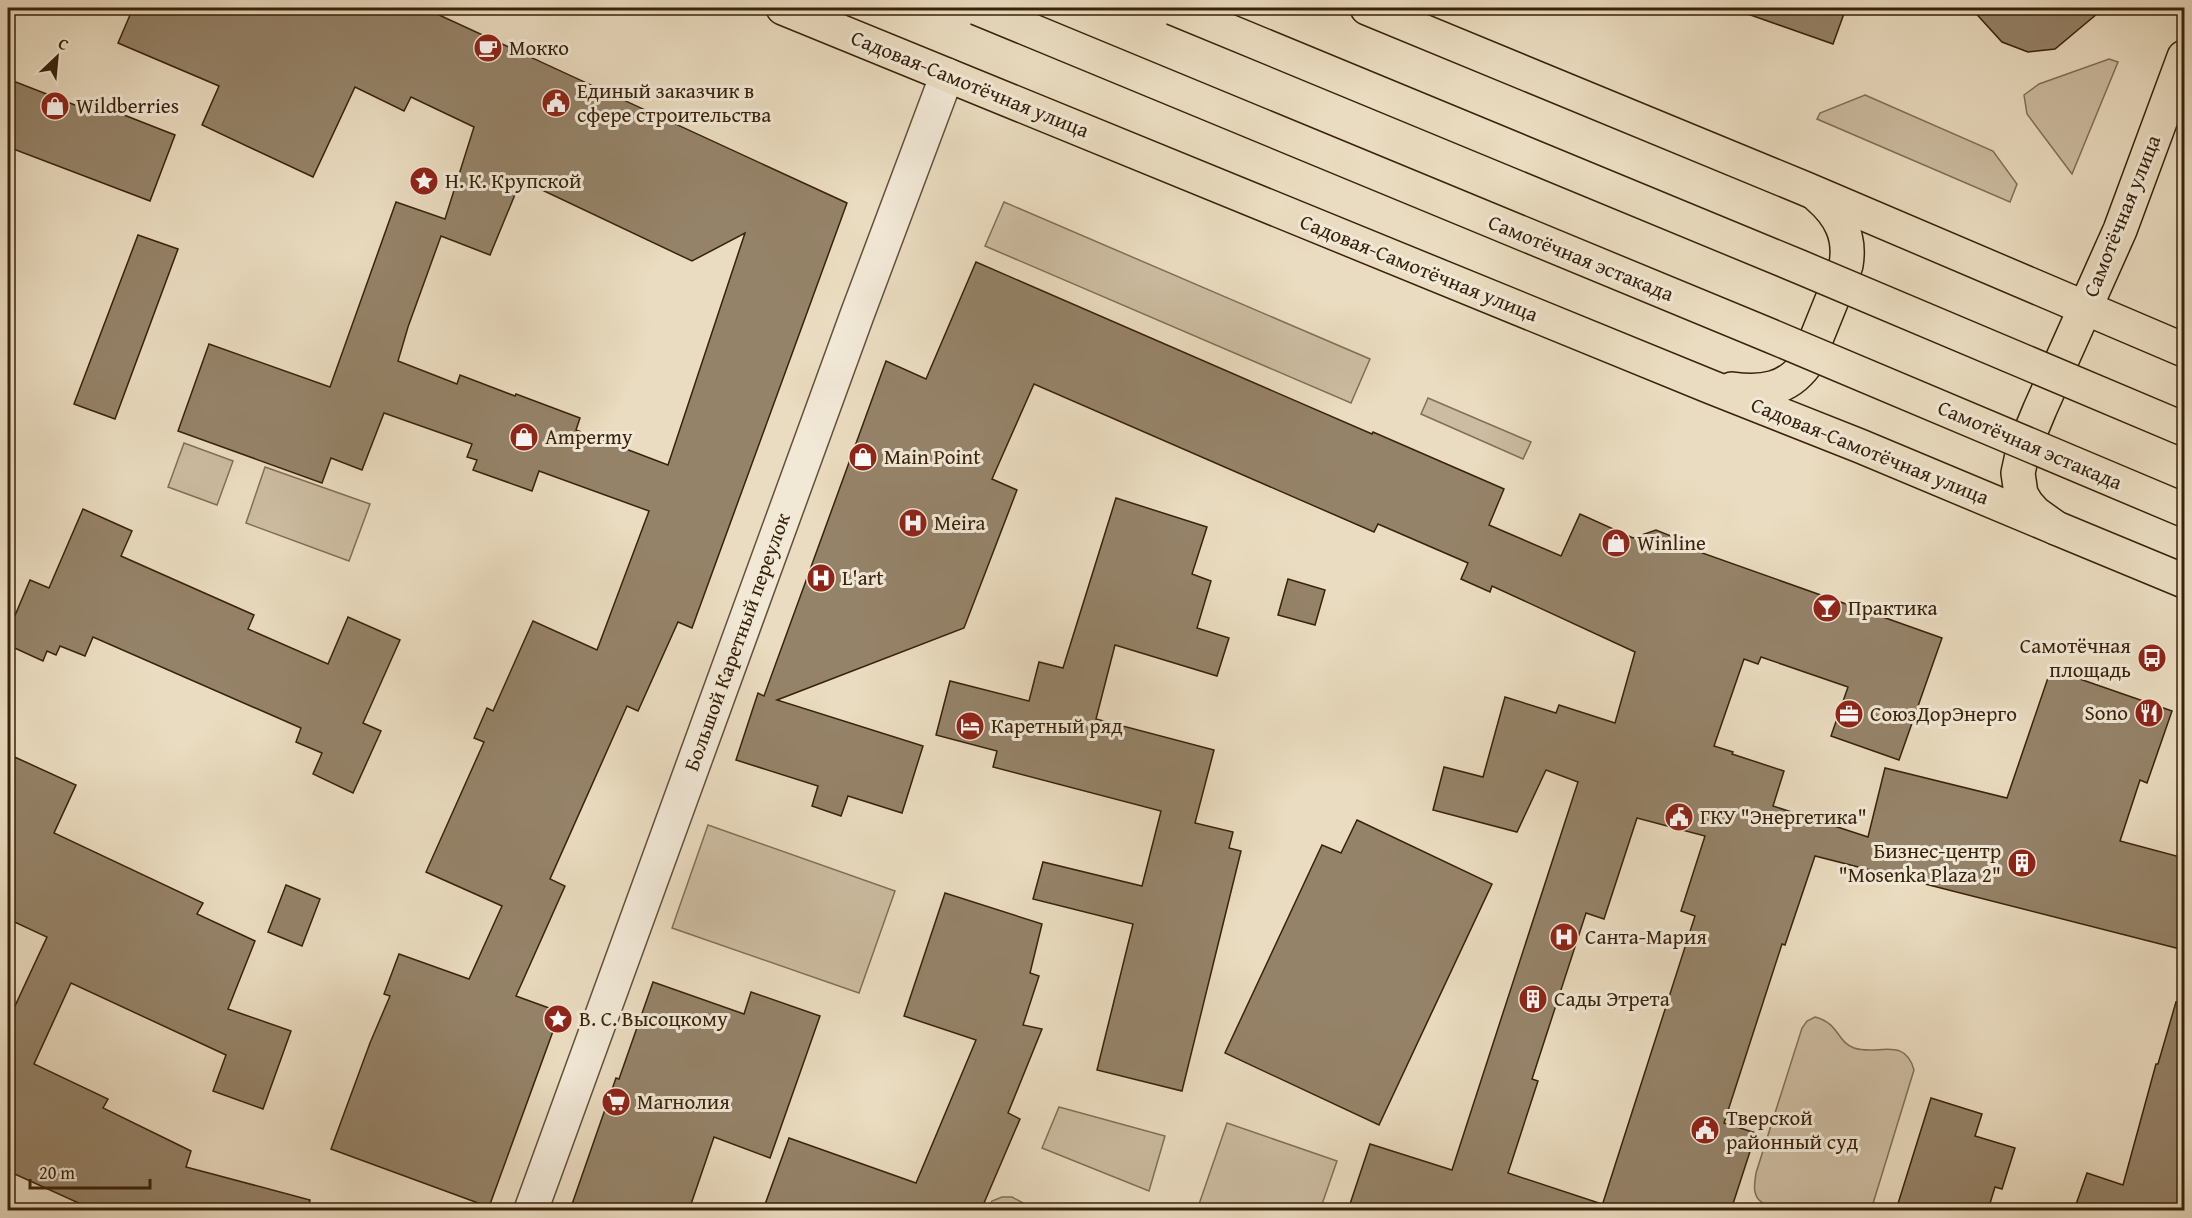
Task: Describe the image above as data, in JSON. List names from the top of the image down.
{
  "streets": {
    "main road": ["Садовая-Самотёчная улица", "Самотёчная улица", "Самотёчная эстакада"],
    "street": ["Большой Каретный переулок"]
  },
  "crossings": [
    ["Садовая-Самотёчная улица", "Большой Каретный переулок"]
  ],
  "places": {
    "cafe": ["Мокко"],
    "public building": ["Единый заказчик в сфере строительства", "ГКУ \"Энергетика\"", "Тверской районный суд"],
    "shop": [
      "Wildberries",
      "Ampermy",
      "Main Point",
      "Winline"
    ],
    "place": ["Н. К. Крупской", "В. С. Высоцкому"],
    "hospital": ["Meira", "L'art", "Санта-Мария"],
    "bar": ["Практика"],
    "bus stop": ["Самотёчная площадь"],
    "restaurant": ["Sono"],
    "office": ["СоюзДорЭнерго"],
    "hotel": ["Каретный ряд"],
    "building": ["Бизнес-центр \"Mosenka Plaza 2\"", "Сады Этрета"],
    "supermarket": ["Магнолия"]
  },
  "scale_bar": "20 m",
  "north": "top right"
}
